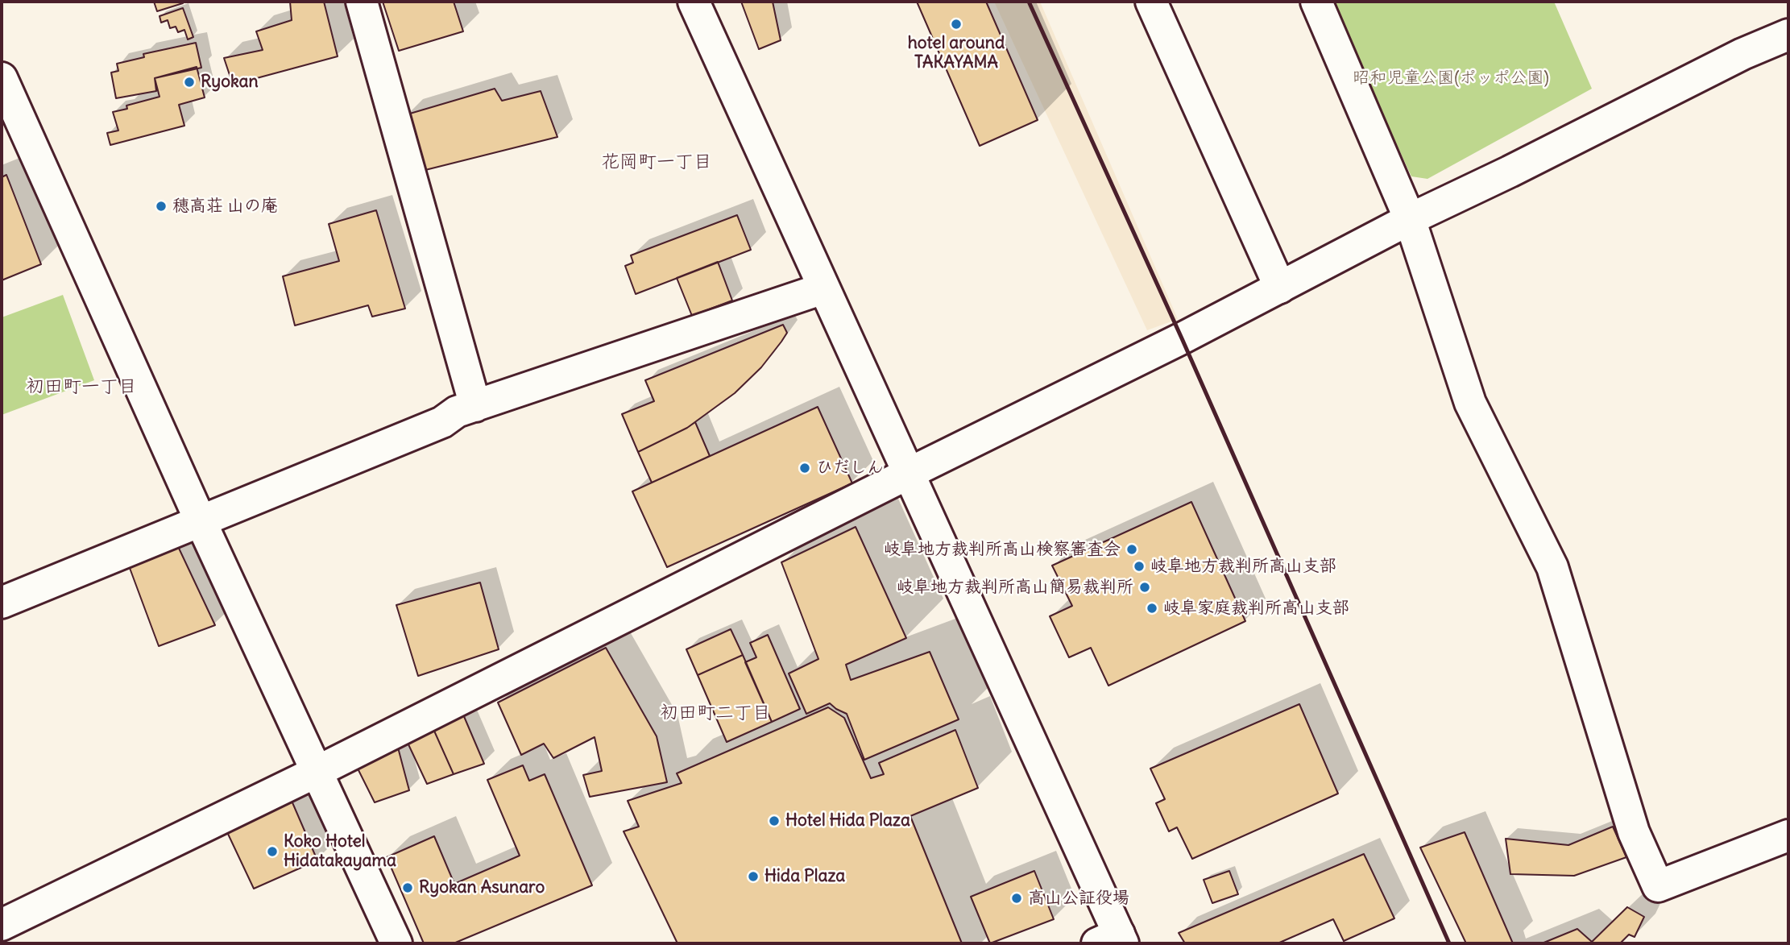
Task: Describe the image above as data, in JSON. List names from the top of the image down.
{
  "districts": ["花岡町一丁目", "初田町一丁目", "初田町二丁目"],
  "parks": ["昭和児童公園(ポッポ公園)"],
  "places": [
    "hotel around TAKAYAMA",
    "Ryokan",
    "穂高荘 山の庵",
    "ひだしん",
    "岐阜地方裁判所高山検察審査会",
    "岐阜地方裁判所高山支部",
    "岐阜地方裁判所高山簡易裁判所",
    "岐阜家庭裁判所高山支部",
    "Hotel Hida Plaza",
    "Koko Hotel Hidatakayama",
    "Hida Plaza",
    "Ryokan Asunaro",
    "高山公証役場"
  ]
}
